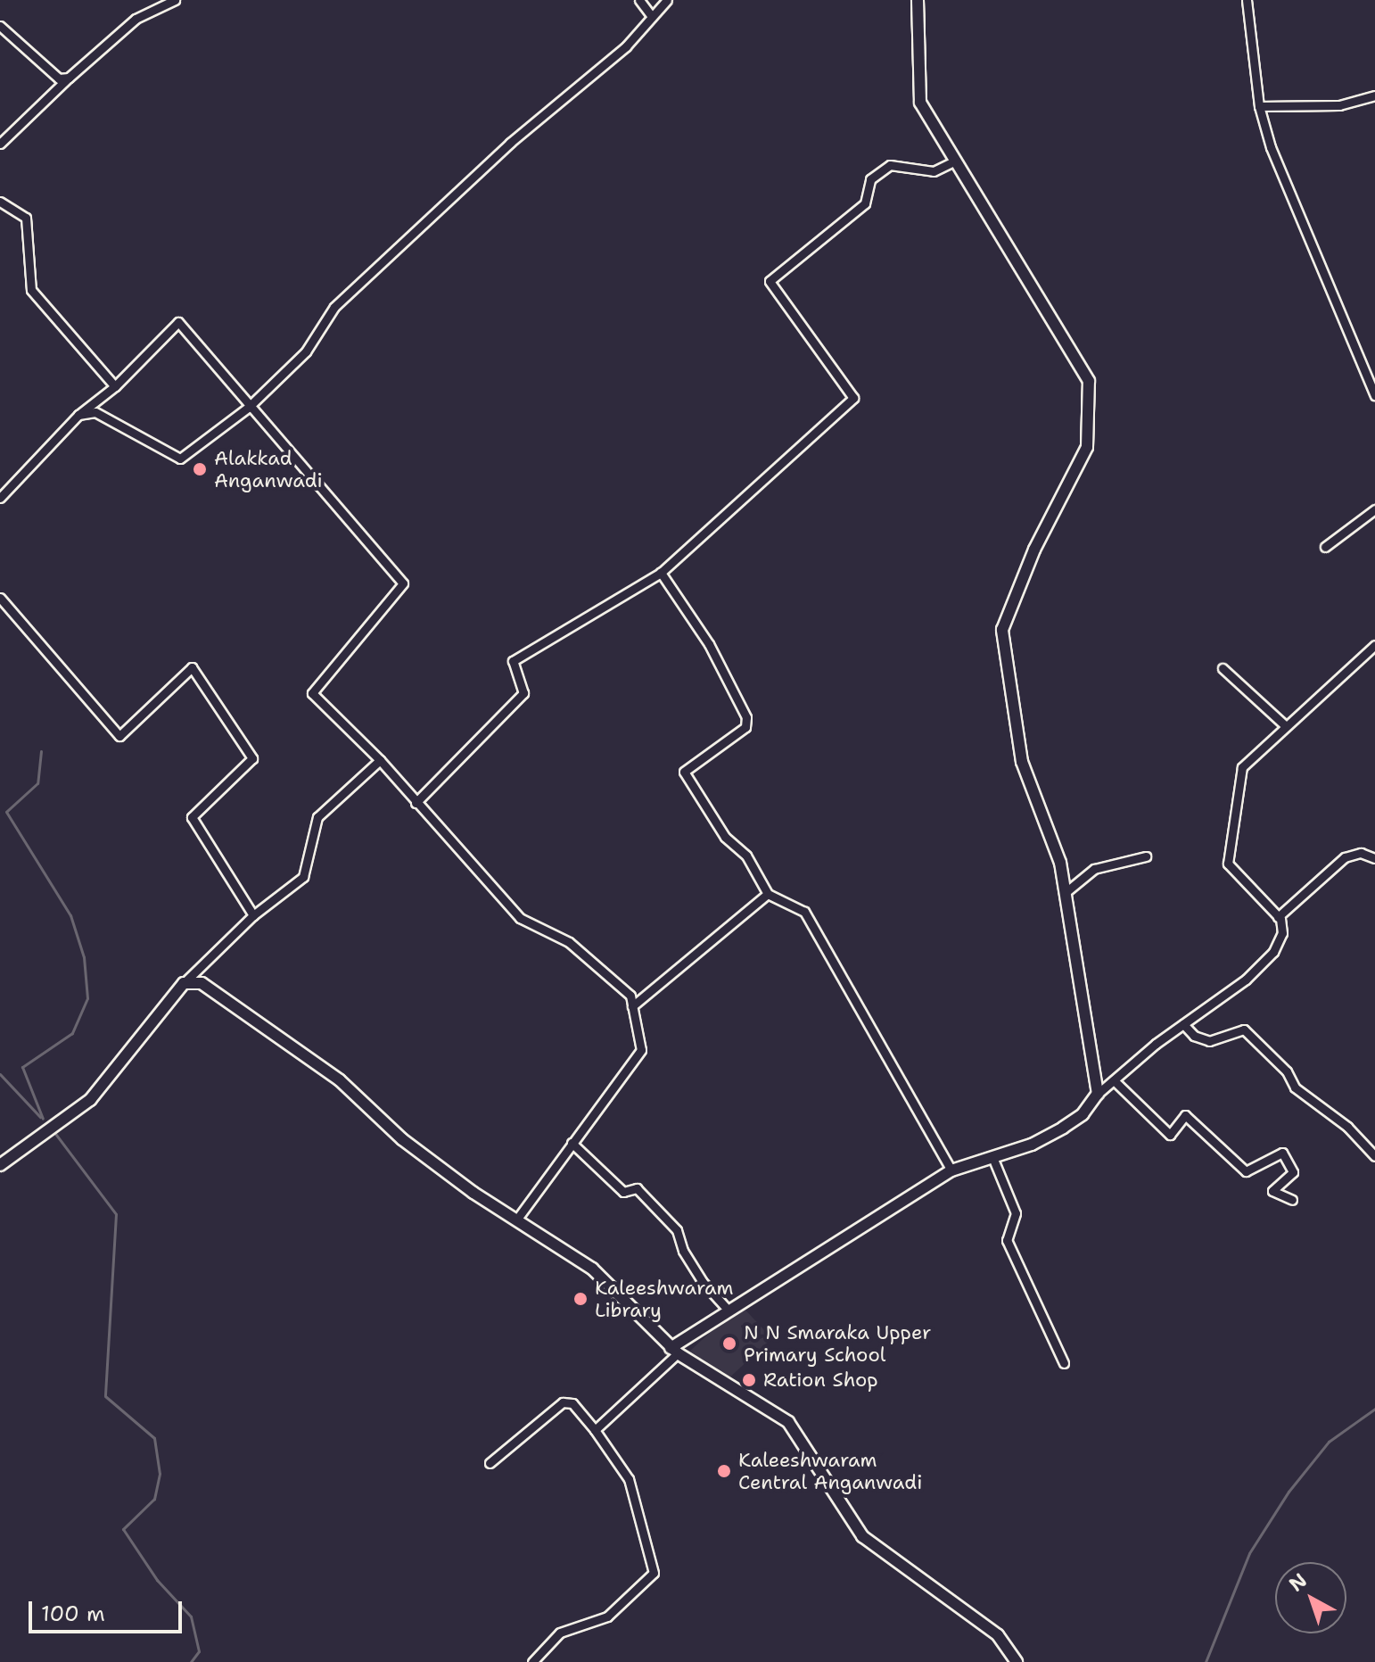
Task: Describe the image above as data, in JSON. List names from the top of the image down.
{
  "places": [
    "Alakkad Anganwadi",
    "Kaleeshwaram Library",
    "N N Smaraka Upper Primary School",
    "Ration Shop",
    "Kaleeshwaram Central Anganwadi"
  ],
  "scale_bar": "100 m",
  "north": "top left"
}
